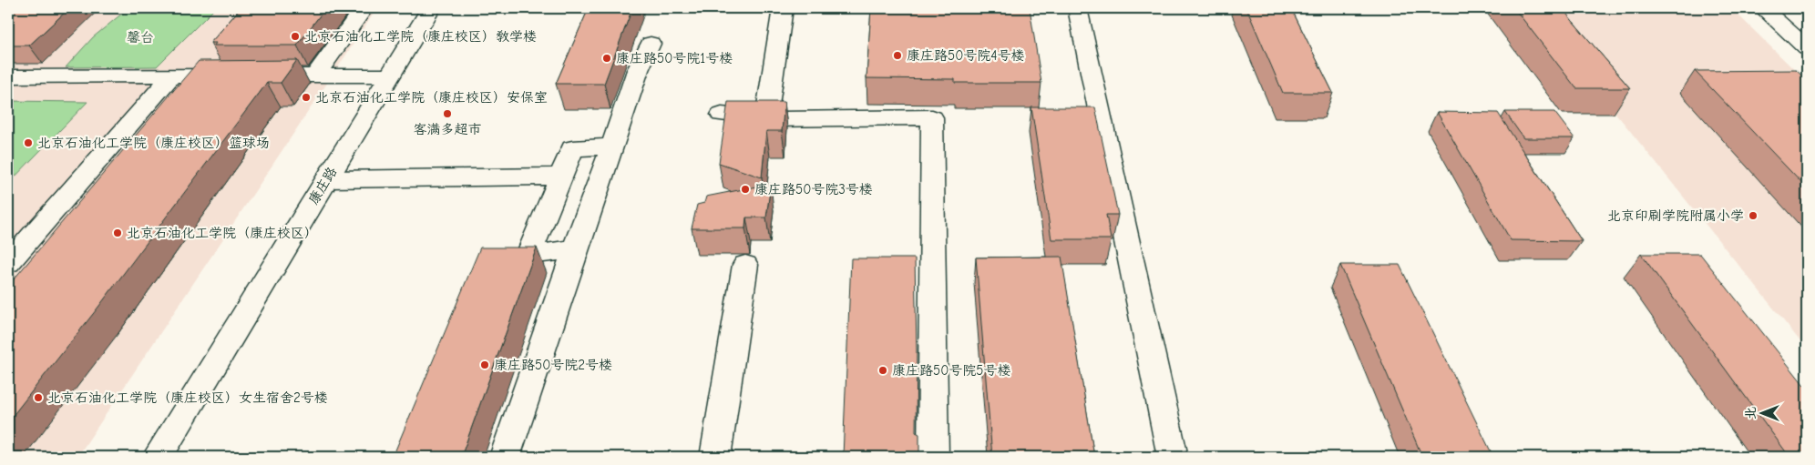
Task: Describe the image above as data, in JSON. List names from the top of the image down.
{
  "streets": {
    "street": ["康庄路"]
  },
  "parks": ["馨台"],
  "places": [
    "北京石油化工学院（康庄校区）教学楼",
    "康庄路50号院4号楼",
    "康庄路50号院1号楼",
    "北京石油化工学院（康庄校区）安保室",
    "客满多超市",
    "北京石油化工学院（康庄校区）篮球场",
    "康庄路50号院3号楼",
    "北京印刷学院附属小学",
    "北京石油化工学院（康庄校区）",
    "康庄路50号院2号楼",
    "康庄路50号院5号楼",
    "北京石油化工学院（康庄校区）女生宿舍2号楼"
  ],
  "north": "left"
}
